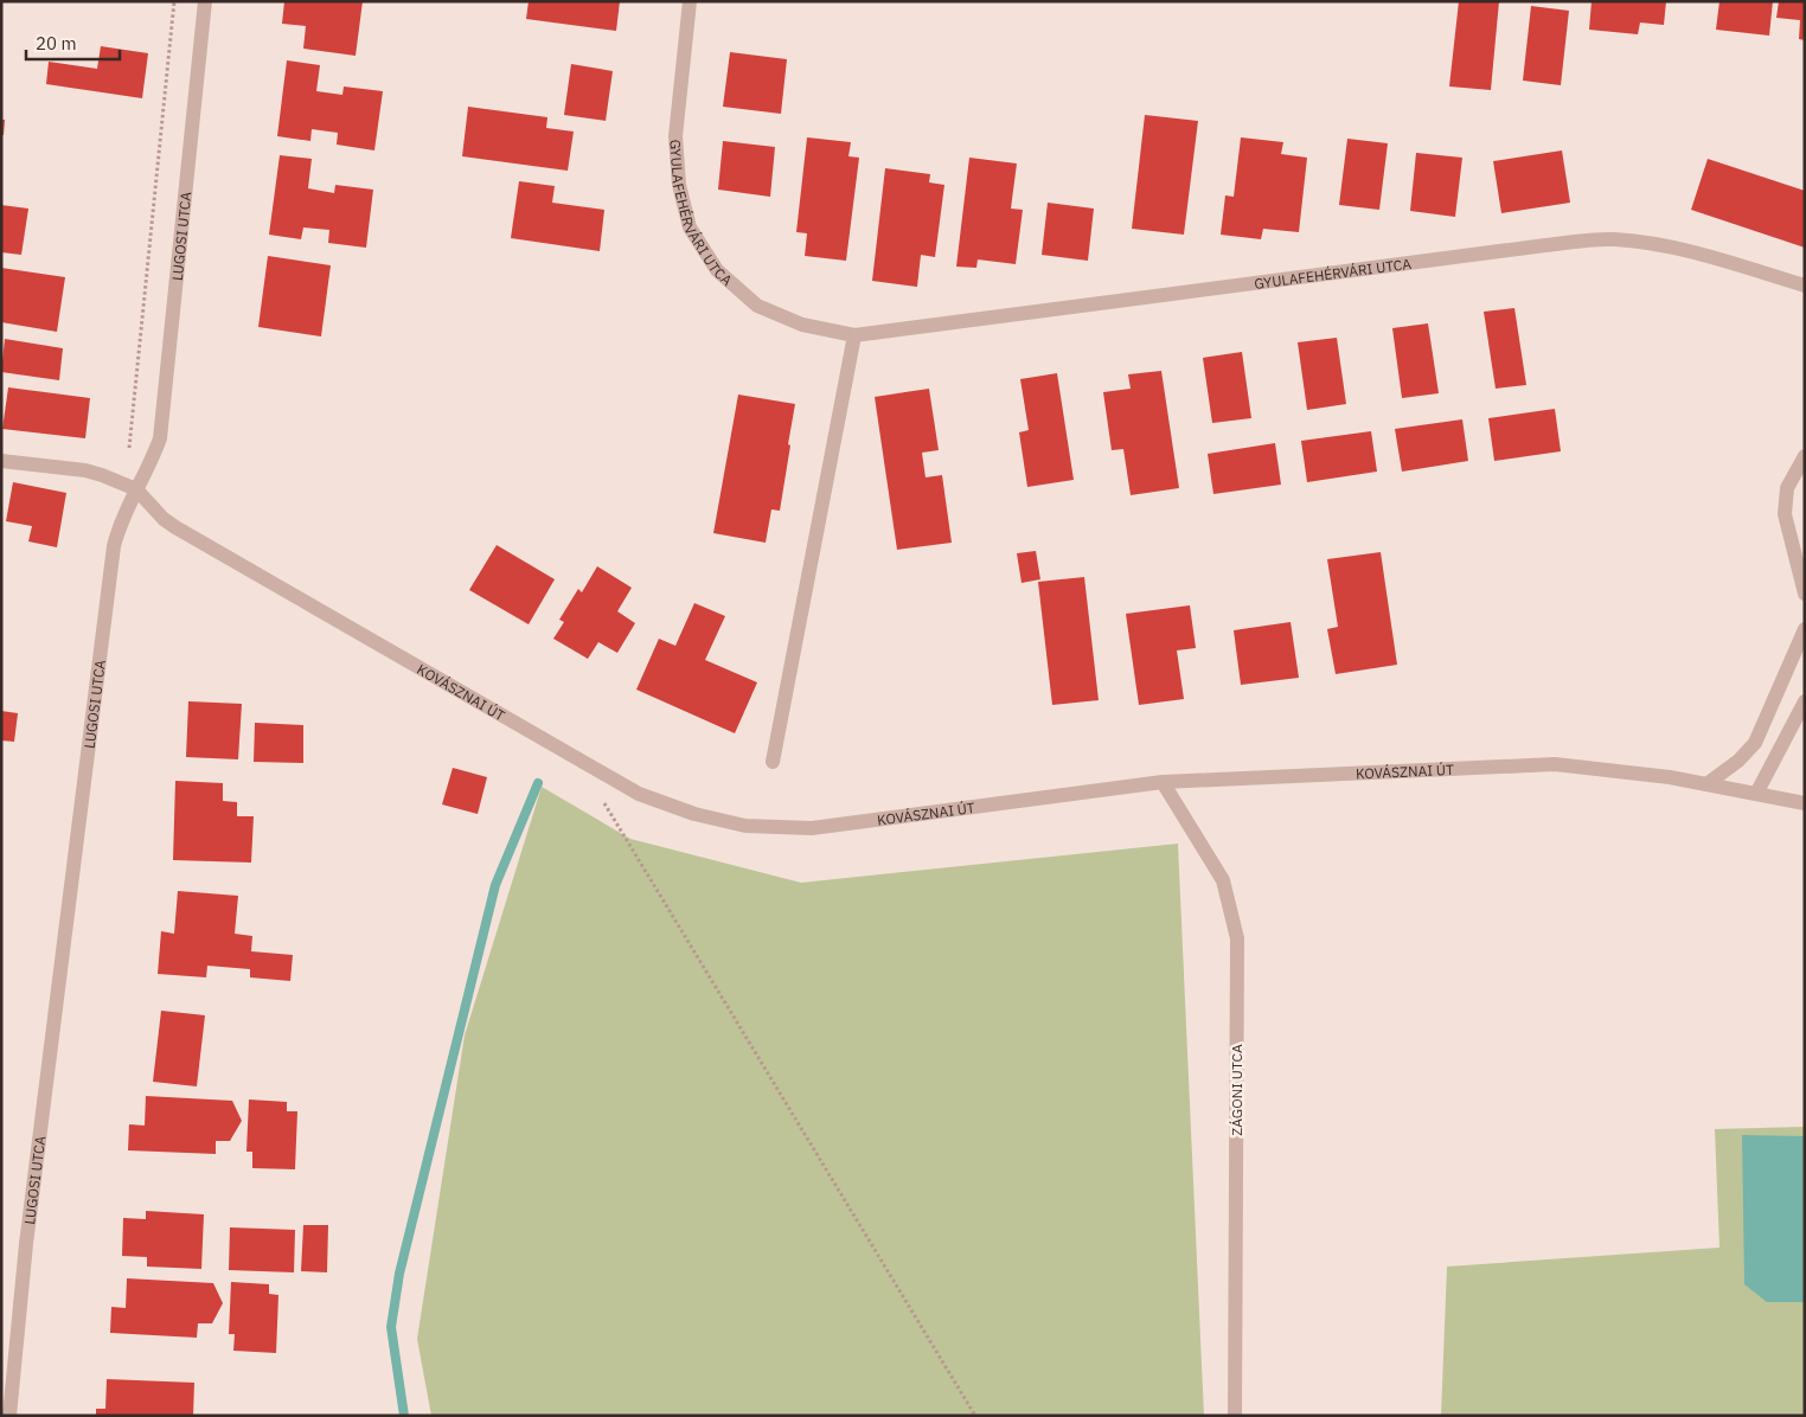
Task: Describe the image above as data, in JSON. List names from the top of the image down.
{
  "streets": {
    "street": [
      "GYULAFEHÉRVÁRI UTCA",
      "LUGOSI UTCA",
      "KOVÁSZNAI ÚT",
      "ZÁGONI UTCA"
    ]
  },
  "crossings": [
    ["LUGOSI UTCA", "KOVÁSZNAI ÚT"],
    ["KOVÁSZNAI ÚT", "ZÁGONI UTCA"]
  ],
  "scale_bar": "20 m"
}
